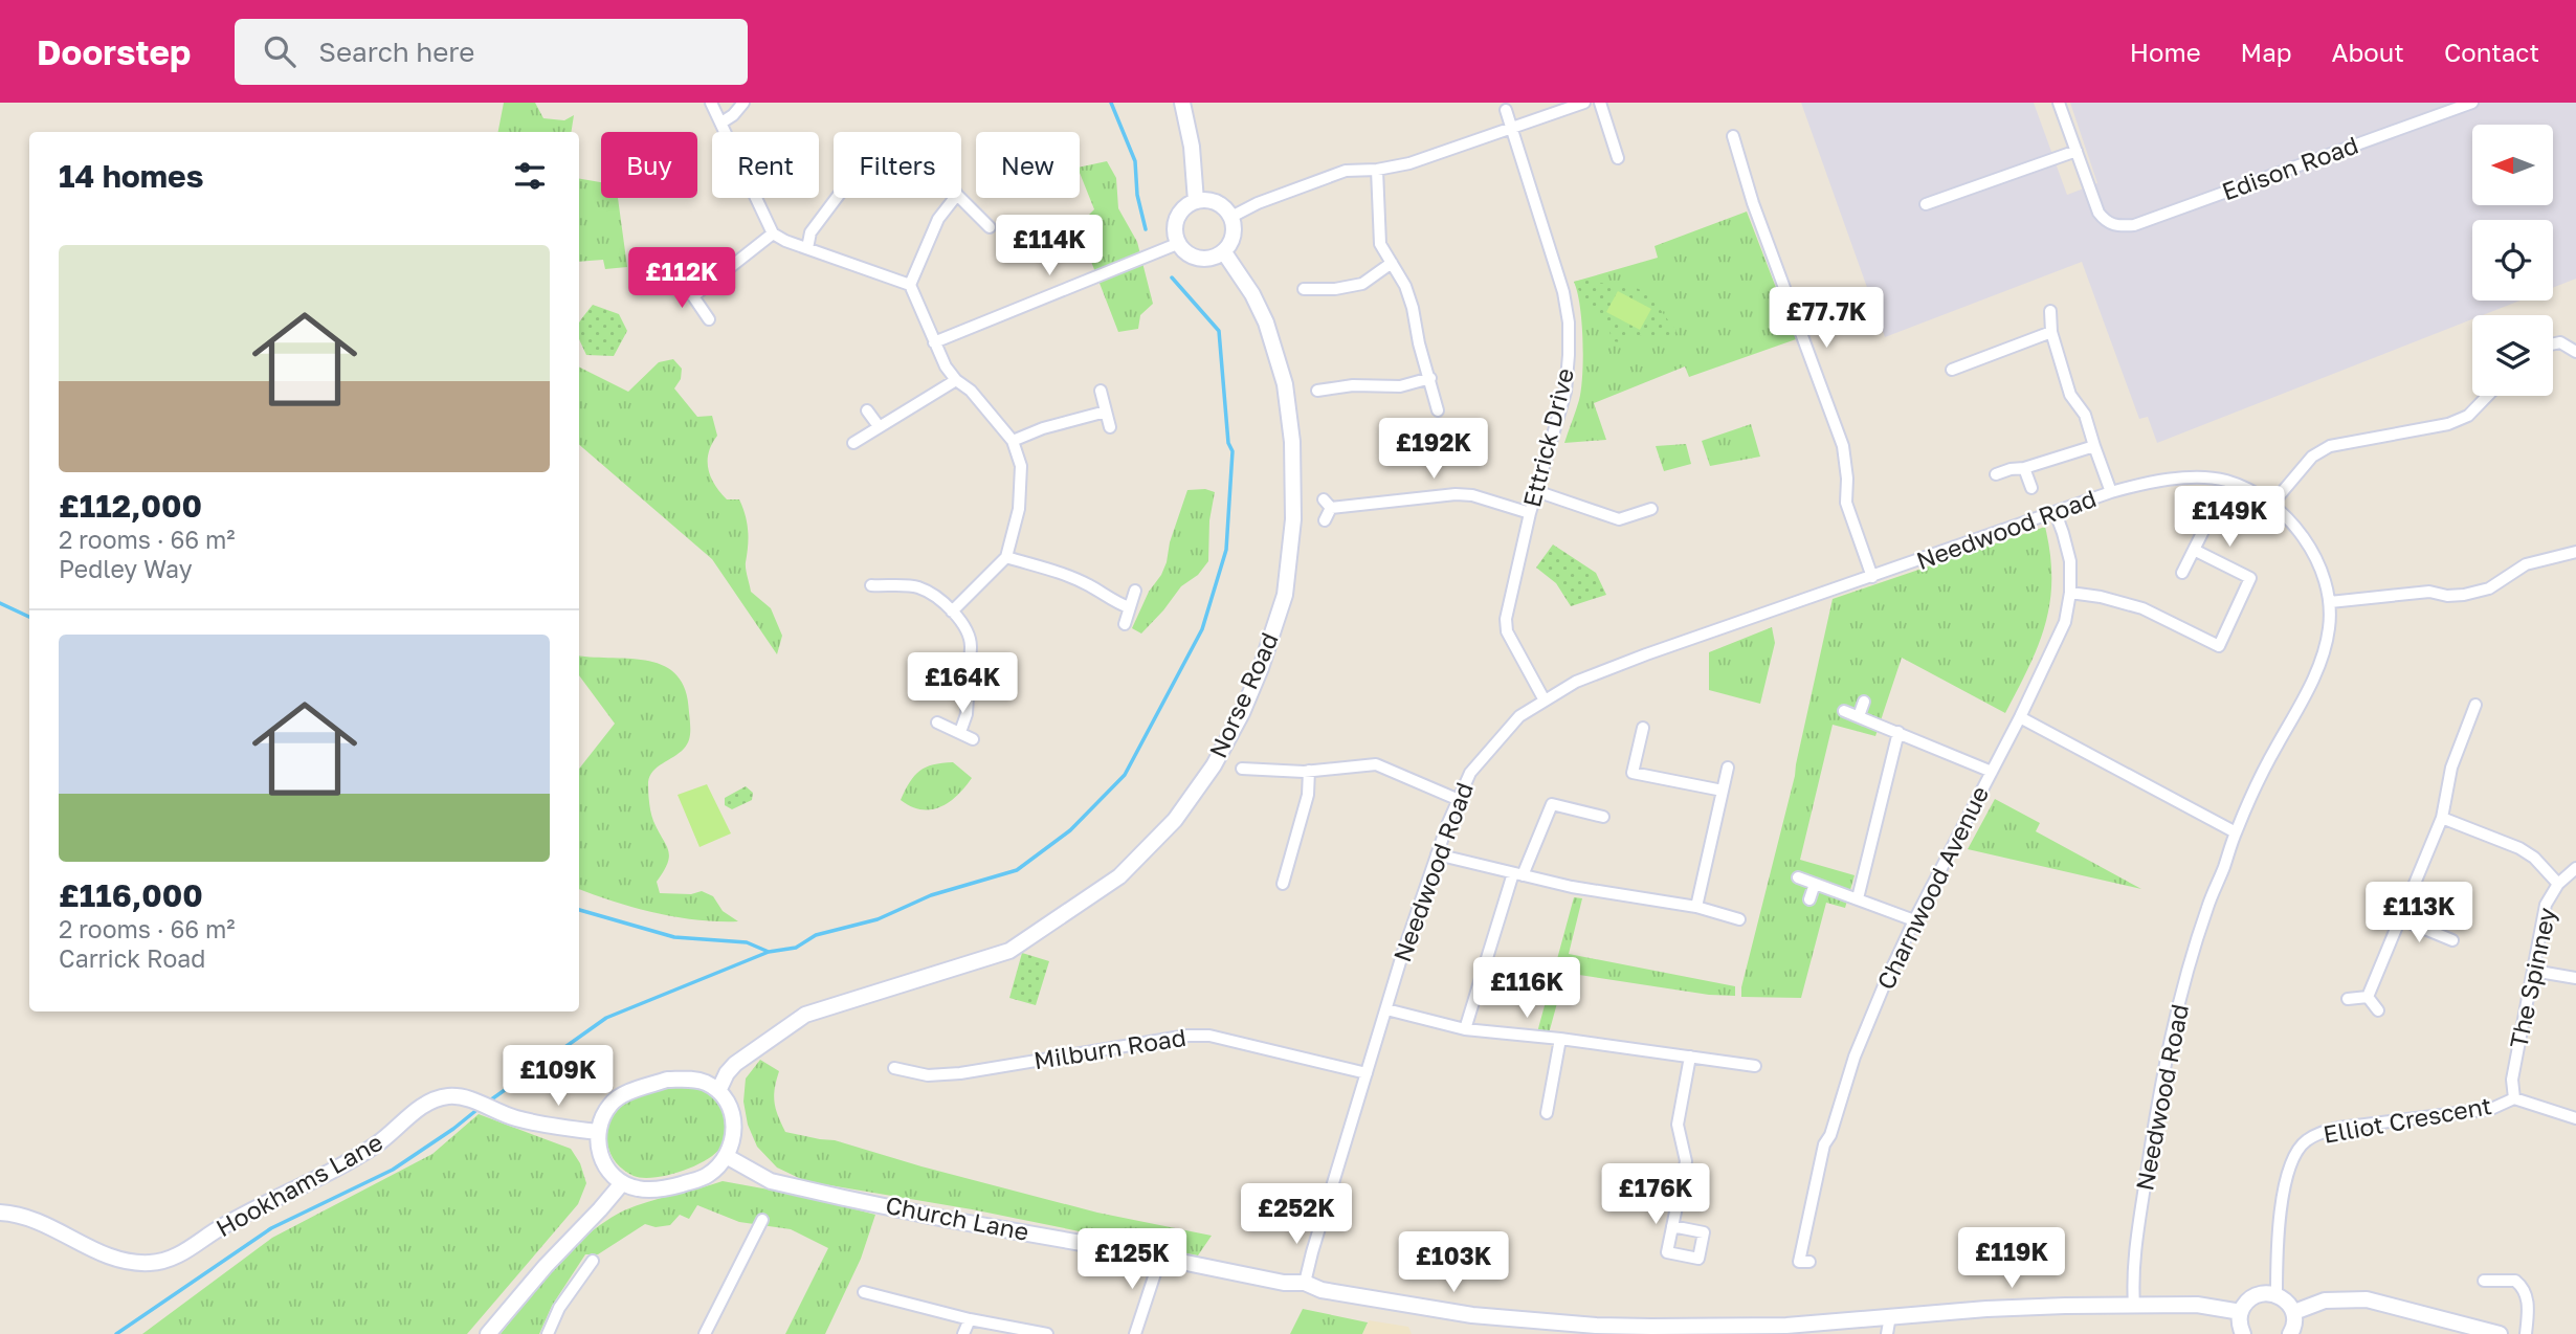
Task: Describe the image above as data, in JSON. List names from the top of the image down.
{
  "streets": {
    "street": [
      "Edison Road",
      "Ettrick Drive",
      "Needwood Road",
      "Norse Road",
      "Charnwood Avenue",
      "The Spinney",
      "Milburn Road",
      "Elliot Crescent",
      "Hookhams Lane",
      "Church Lane"
    ]
  },
  "crossings": [
    ["Ettrick Drive", "Needwood Road"],
    ["Needwood Road", "Charnwood Avenue"],
    ["Needwood Road", "Milburn Road"],
    ["Needwood Road", "Church Lane"],
    ["Norse Road", "Hookhams Lane"],
    ["Norse Road", "Church Lane"],
    ["The Spinney", "Elliot Crescent"],
    ["Hookhams Lane", "Church Lane"]
  ],
  "north": "left",
  "page": {
    "header": "Doorstep",
    "search": "Search here",
    "nav": [
      "Home",
      "Map",
      "About",
      "Contact"
    ],
    "chip": [
      "Buy",
      "Rent",
      "Filters",
      "New"
    ],
    "heading": "14 homes",
    "price": [
      "£114K",
      "£112K",
      "£77.7K",
      "£192K",
      "£149K",
      "£164K",
      "£113K",
      "£116K",
      "£109K",
      "£176K",
      "£252K",
      "£119K",
      "£125K",
      "£103K"
    ],
    "list": [
      {
        "name": "£112,000",
        "note": "2 rooms · 66 m² · Pedley Way"
      },
      {
        "name": "£116,000",
        "note": "2 rooms · 66 m² · Carrick Road"
      }
    ]
  }
}
